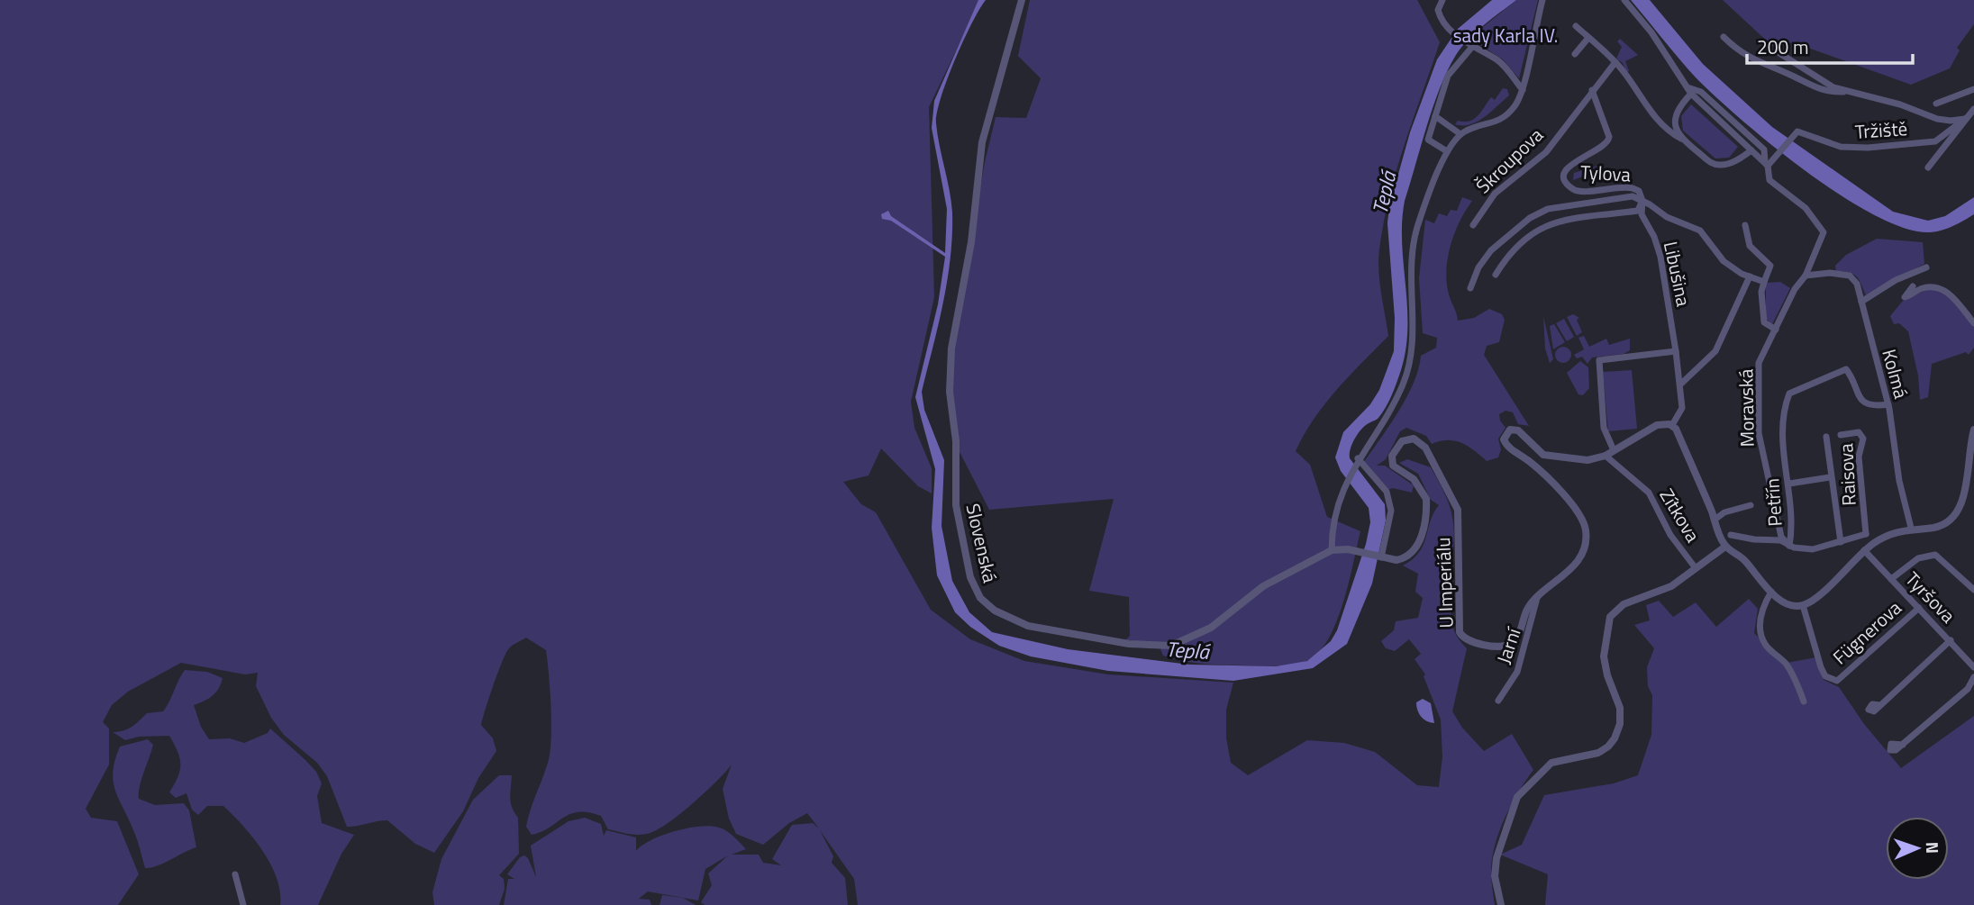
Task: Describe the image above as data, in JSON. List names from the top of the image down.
{
  "streets": {
    "street": [
      "Tržiště",
      "Škroupova",
      "Tylova",
      "Libušina",
      "Kolmá",
      "Moravská",
      "Raisova",
      "Petřín",
      "Zítkova",
      "Slovenská",
      "U Imperiálu",
      "Tyršova",
      "Fügnerova",
      "Jarní"
    ]
  },
  "crossings": [
    ["Tržiště", "Moravská"],
    ["Škroupova", "Tylova"],
    ["Tylova", "Libušina"],
    ["Libušina", "U Imperiálu"],
    ["Kolmá", "Moravská"],
    ["Kolmá", "Petřín"],
    ["Moravská", "Petřín"],
    ["Raisova", "Petřín"],
    ["Zítkova", "U Imperiálu"],
    ["Slovenská", "U Imperiálu"],
    ["U Imperiálu", "Jarní"],
    ["Tyršova", "Fügnerova"]
  ],
  "water": ["Teplá"],
  "parks": ["sady Karla IV."],
  "scale_bar": "200 m",
  "north": "right"
}
